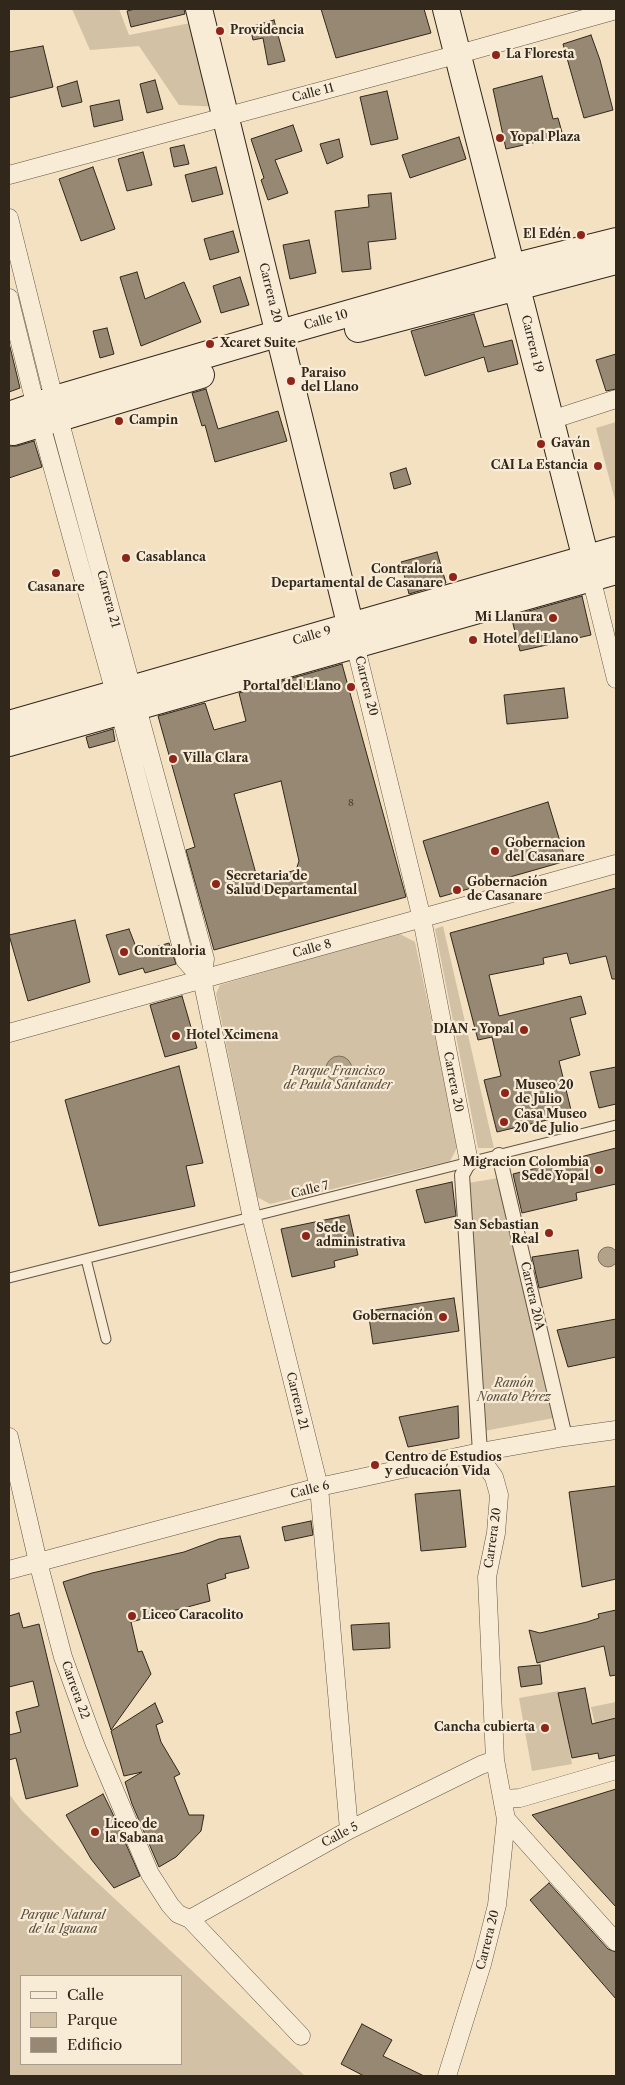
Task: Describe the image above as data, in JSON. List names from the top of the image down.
{
  "streets": {
    "main road": [
      "Carrera 20",
      "Calle 10",
      "Carrera 19",
      "Calle 9"
    ],
    "street": [
      "Calle 11",
      "Carrera 21",
      "Calle 8",
      "Carrera 20A",
      "Calle 6",
      "Carrera 22",
      "Calle 5"
    ],
    "lane": ["Calle 7"]
  },
  "crossings": [
    ["Calle 11", "Carrera 20"],
    ["Calle 11", "Carrera 19"],
    ["Carrera 20", "Calle 10"],
    ["Carrera 20", "Calle 9"],
    ["Carrera 20", "Calle 8"],
    ["Carrera 20", "Calle 7"],
    ["Carrera 20", "Calle 6"],
    ["Carrera 20", "Calle 5"],
    ["Calle 10", "Carrera 19"],
    ["Calle 10", "Carrera 21"],
    ["Carrera 19", "Calle 9"],
    ["Carrera 21", "Calle 9"],
    ["Carrera 21", "Calle 8"],
    ["Carrera 21", "Calle 7"],
    ["Carrera 21", "Calle 6"],
    ["Carrera 21", "Calle 5"],
    ["Calle 7", "Carrera 20A"],
    ["Carrera 20A", "Calle 6"],
    ["Calle 6", "Carrera 22"],
    ["Carrera 22", "Calle 5"]
  ],
  "parks": ["Parque Francisco de Paula Santander", "Ramón Nonato Pérez", "Parque Natural de la Iguana"],
  "places": [
    "Providencia",
    "La Floresta",
    "Yopal Plaza",
    "El Edén",
    "Xcaret Suite",
    "Paraiso del Llano",
    "Campin",
    "Gaván",
    "CAI La Estancia",
    "Casablanca",
    "Casanare",
    "Contraloría Departamental de Casanare",
    "Mi Llanura",
    "Hotel del Llano",
    "Portal del Llano",
    "Villa Clara",
    "Gobernacion del Casanare",
    "Secretaria de Salud Departamental",
    "Gobernación de Casanare",
    "Contraloria",
    "DIAN - Yopal",
    "Hotel Xcimena",
    "Museo 20 de Julio",
    "Casa Museo 20 de Julio",
    "Migracion Colombia Sede Yopal",
    "San Sebastian Real",
    "Sede administrativa",
    "Gobernación",
    "Centro de Estudios y educación Vida",
    "Liceo Caracolito",
    "Cancha cubierta",
    "Liceo de la Sabana"
  ],
  "house_numbers": ["8"],
  "legend": ["Calle", "Parque", "Edificio"]
}
